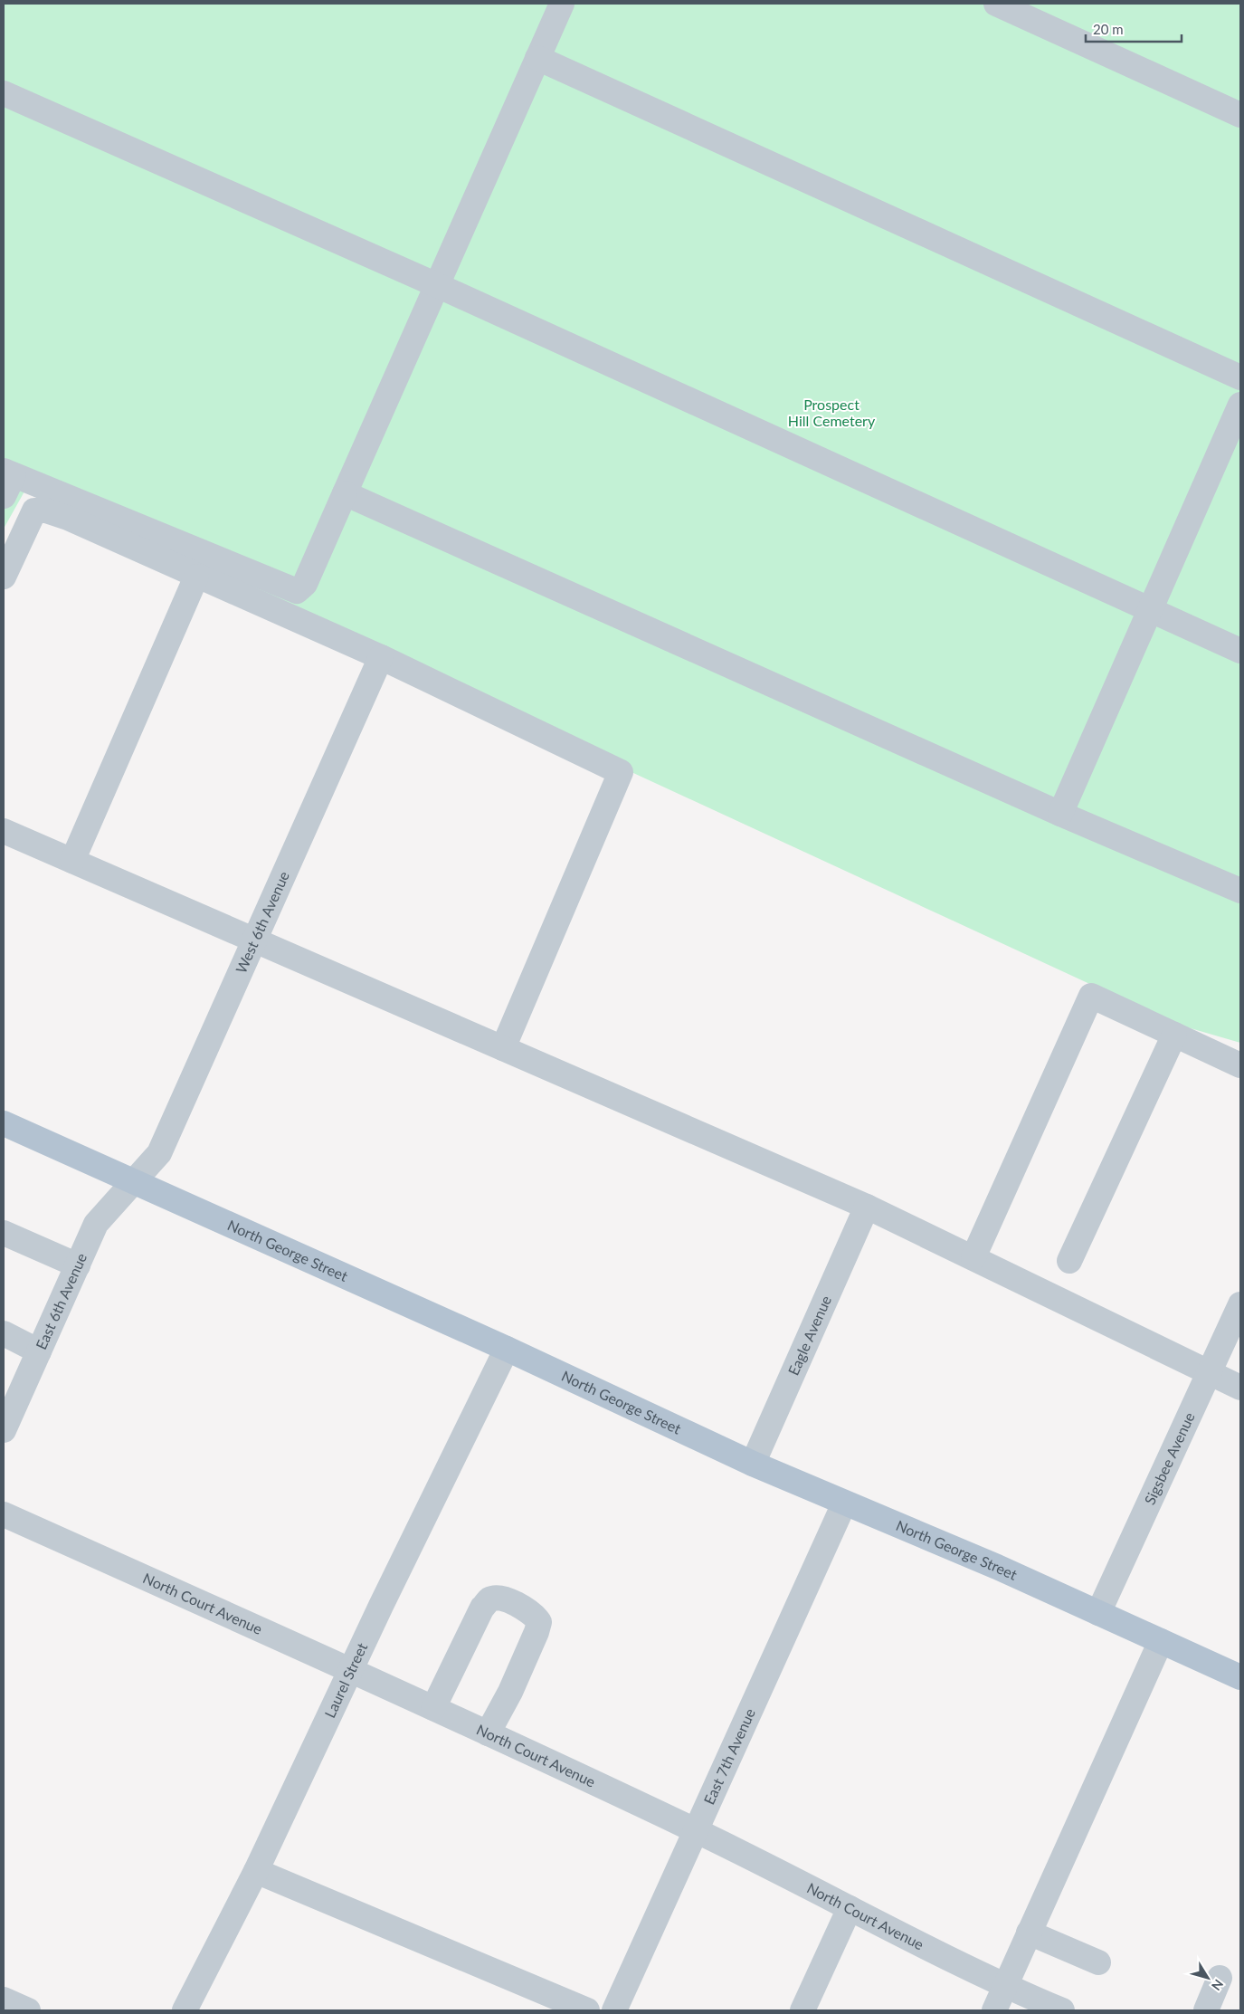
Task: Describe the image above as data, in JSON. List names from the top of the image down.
{
  "streets": {
    "main road": ["North George Street"],
    "street": [
      "West 6th Avenue",
      "East 6th Avenue",
      "Eagle Avenue",
      "Sigsbee Avenue",
      "North Court Avenue",
      "Laurel Street",
      "East 7th Avenue"
    ]
  },
  "crossings": [
    ["West 6th Avenue", "North George Street"],
    ["West 6th Avenue", "East 6th Avenue"],
    ["North George Street", "East 6th Avenue"],
    ["North George Street", "Eagle Avenue"],
    ["North George Street", "Sigsbee Avenue"],
    ["North George Street", "Laurel Street"],
    ["North George Street", "East 7th Avenue"],
    ["North Court Avenue", "Laurel Street"],
    ["North Court Avenue", "East 7th Avenue"]
  ],
  "parks": ["Prospect Hill Cemetery"],
  "scale_bar": "20 m",
  "north": "bottom right"
}
